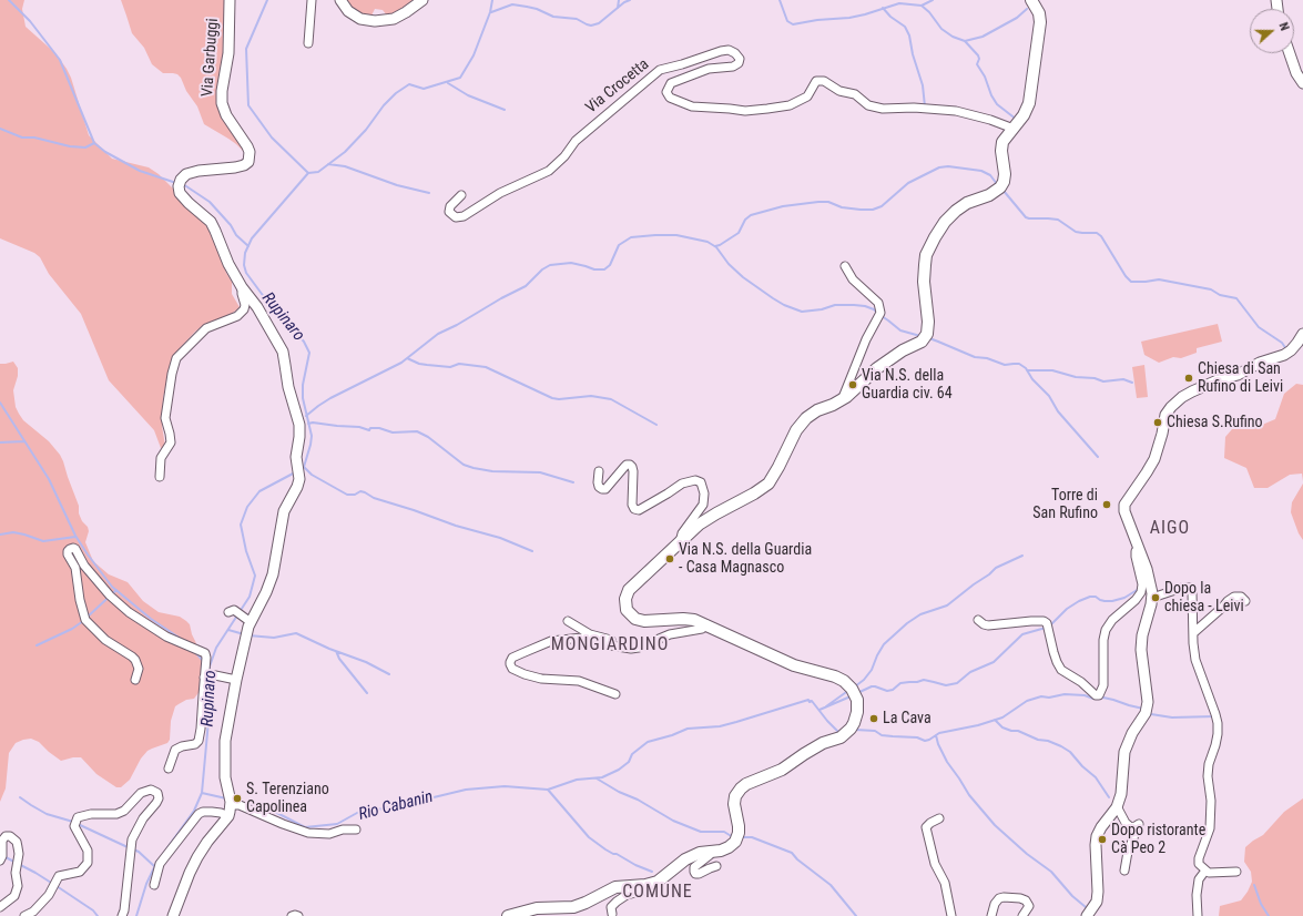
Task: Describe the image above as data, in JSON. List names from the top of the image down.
{
  "streets": {
    "street": ["Via Garbuggi", "Via Crocetta"]
  },
  "districts": ["AIGO", "MONGIARDINO", "COMUNE"],
  "water": ["Rupinaro", "Rio Cabanin"],
  "places": [
    "Chiesa di San Rufino di Leivi",
    "Via N.S. della Guardia civ. 64",
    "Chiesa S.Rufino",
    "Torre di San Rufino",
    "Via N.S. della Guardia - Casa Magnasco",
    "Dopo la chiesa - Leivi",
    "La Cava",
    "S. Terenziano Capolinea",
    "Dopo ristorante Cà Peo 2"
  ],
  "north": "right"
}
